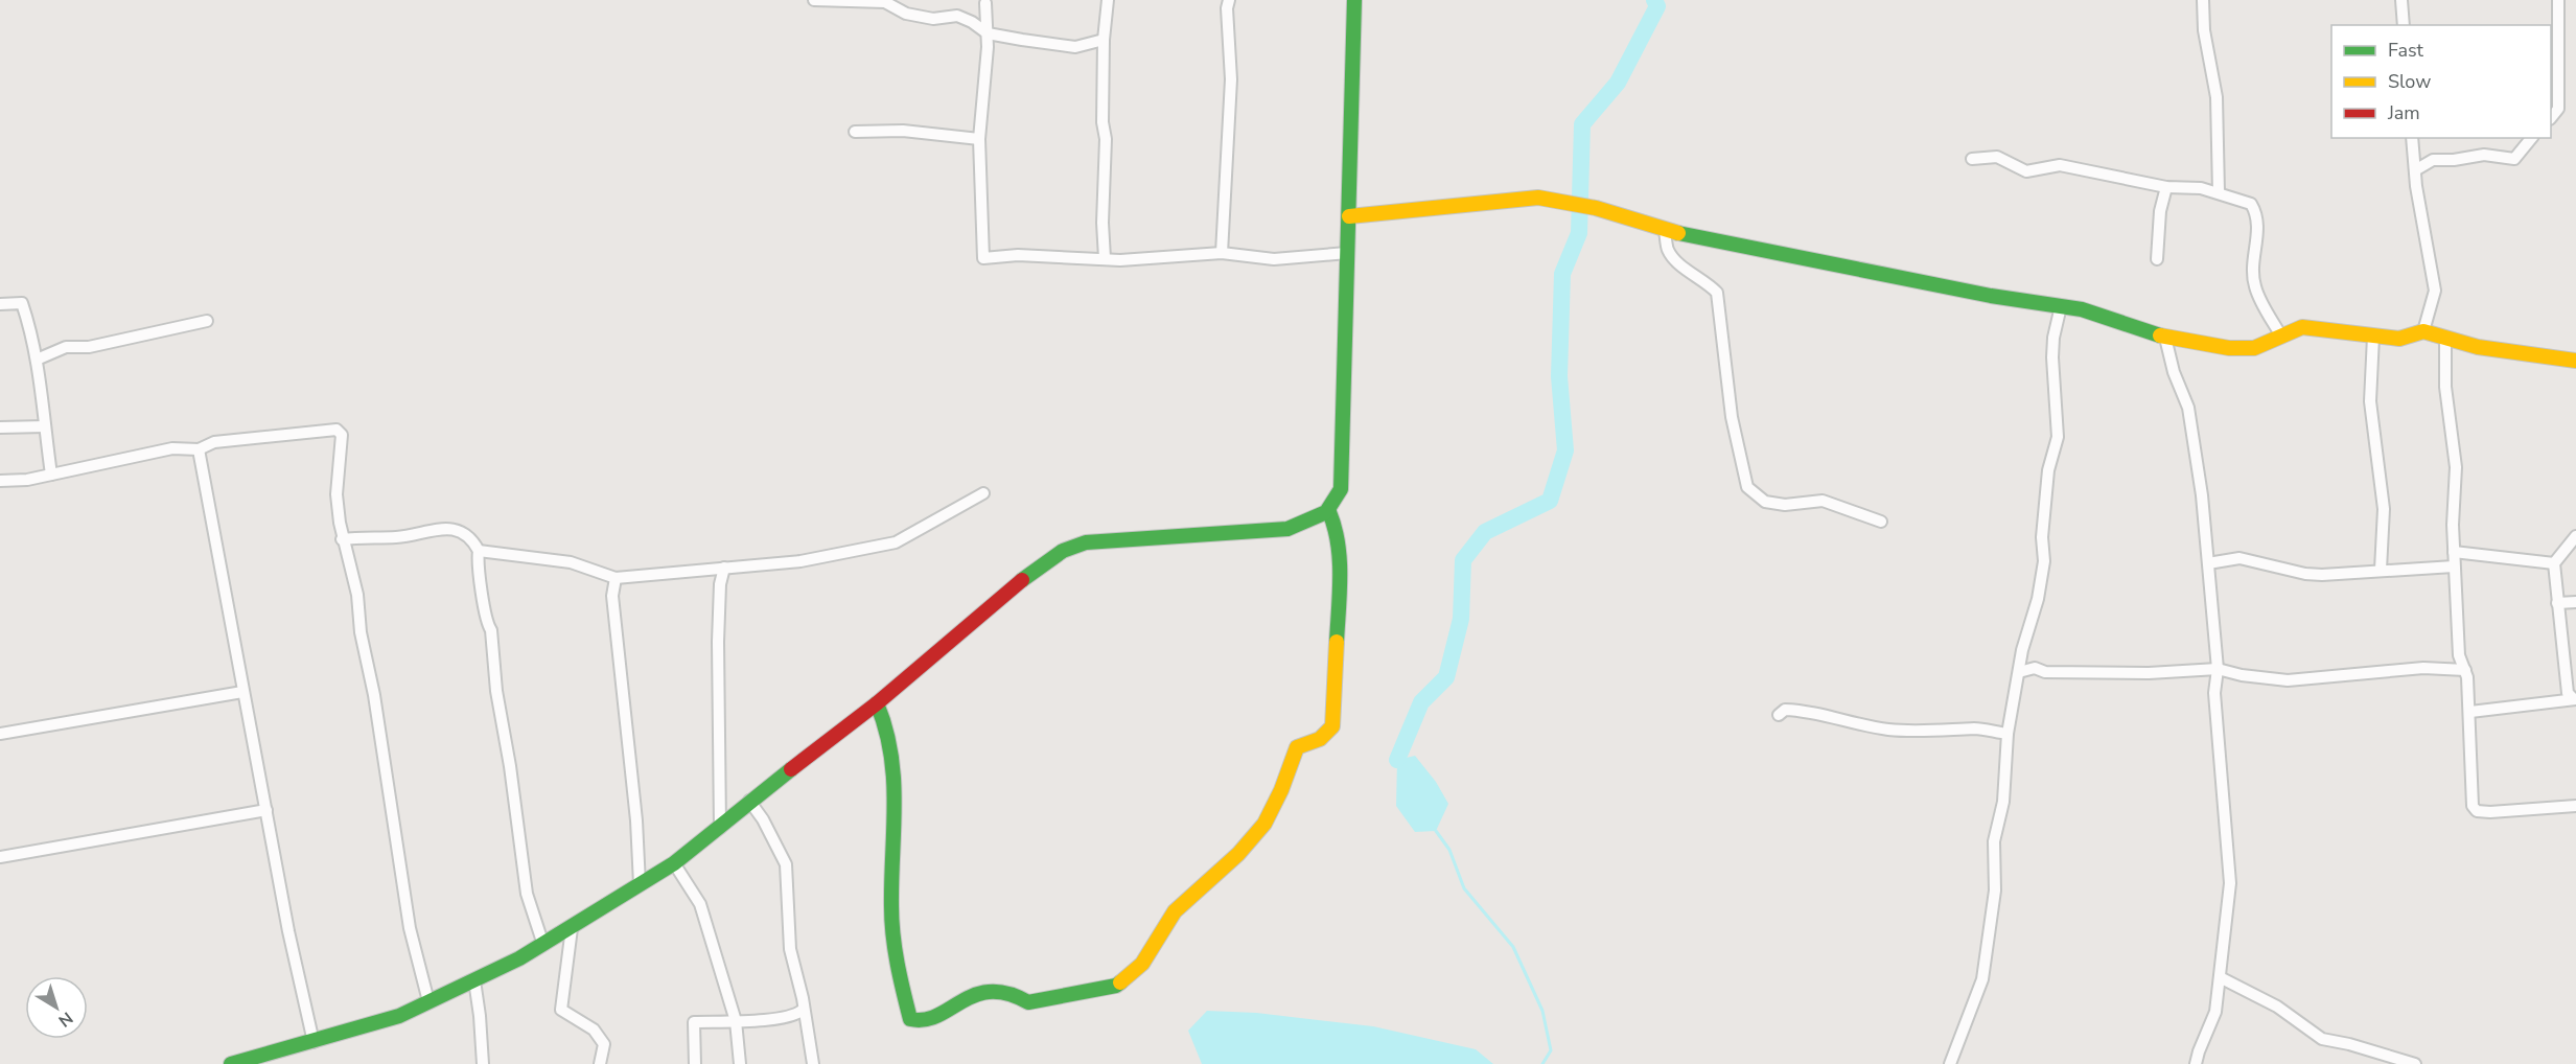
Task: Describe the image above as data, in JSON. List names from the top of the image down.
{
  "legend": ["Fast", "Slow", "Jam"],
  "north": "bottom right"
}
